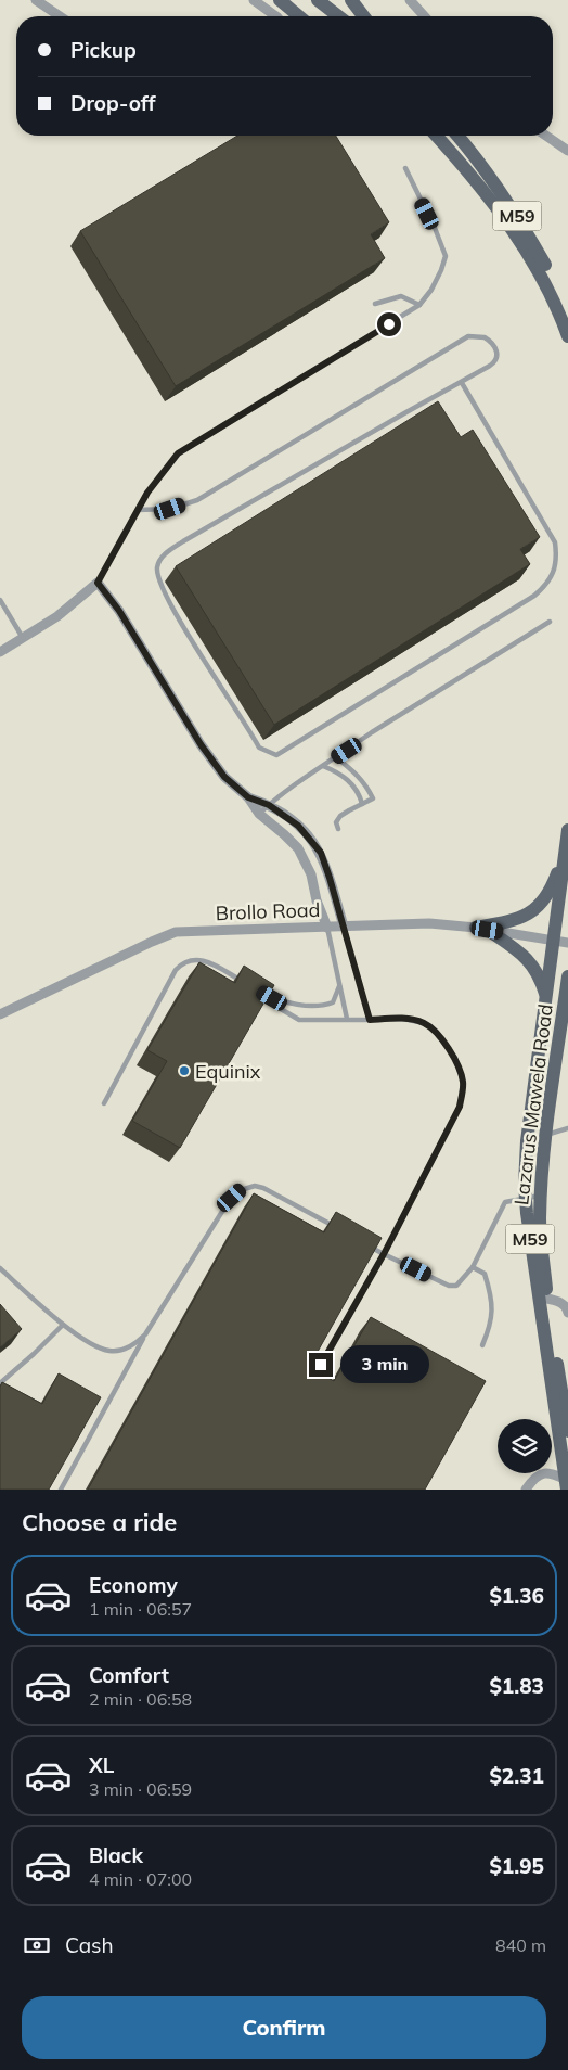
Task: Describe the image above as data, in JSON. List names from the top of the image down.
{
  "streets": {
    "main road": ["M59", "Lazarus Mawela Road"],
    "street": ["Brollo Road"]
  },
  "crossings": [
    ["M59", "Brollo Road"],
    ["M59", "Lazarus Mawela Road"]
  ],
  "places": ["Equinix"],
  "page": {
    "banner": ["Pickup", "Drop-off"],
    "bubble": "3 min",
    "heading": "Choose a ride",
    "list": [
      {
        "name": "Economy",
        "note": "1 min · 06:57",
        "value": "$1.36"
      },
      {
        "name": "Comfort",
        "note": "2 min · 06:58",
        "value": "$1.83"
      },
      {
        "name": "XL",
        "note": "3 min · 06:59",
        "value": "$2.31"
      },
      {
        "name": "Black",
        "note": "4 min · 07:00",
        "value": "$1.95"
      }
    ],
    "pay": ["Cash", "840 m"],
    "buttons": "Confirm"
  }
}
